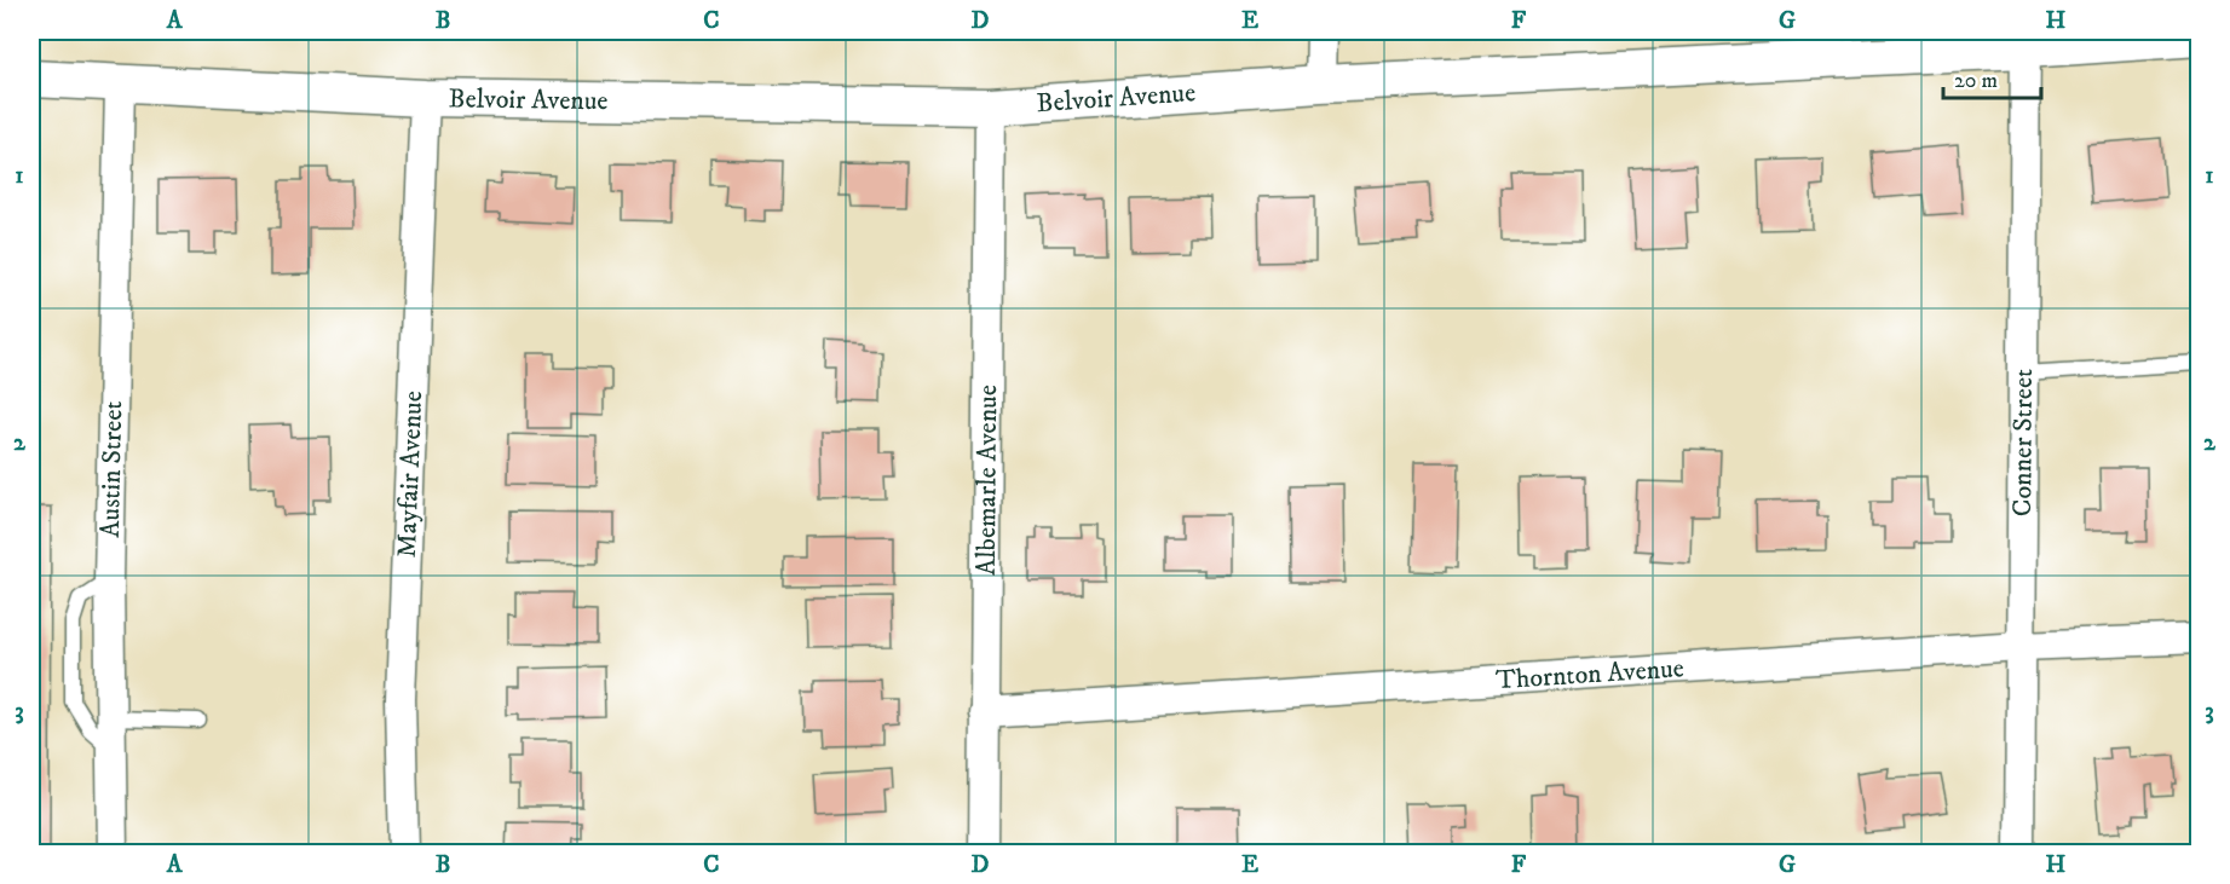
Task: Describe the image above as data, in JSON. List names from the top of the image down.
{
  "streets": {
    "street": [
      "Belvoir Avenue",
      "Conner Street",
      "Austin Street",
      "Mayfair Avenue",
      "Albemarle Avenue",
      "Thornton Avenue"
    ]
  },
  "crossings": [
    ["Belvoir Avenue", "Conner Street"],
    ["Belvoir Avenue", "Austin Street"],
    ["Belvoir Avenue", "Mayfair Avenue"],
    ["Belvoir Avenue", "Albemarle Avenue"],
    ["Conner Street", "Thornton Avenue"],
    ["Albemarle Avenue", "Thornton Avenue"]
  ],
  "scale_bar": "20 m",
  "grid": {
    "columns": [
      "A",
      "B",
      "C",
      "D",
      "E",
      "F",
      "G",
      "H"
    ],
    "rows": ["1", "2", "3"]
  }
}
